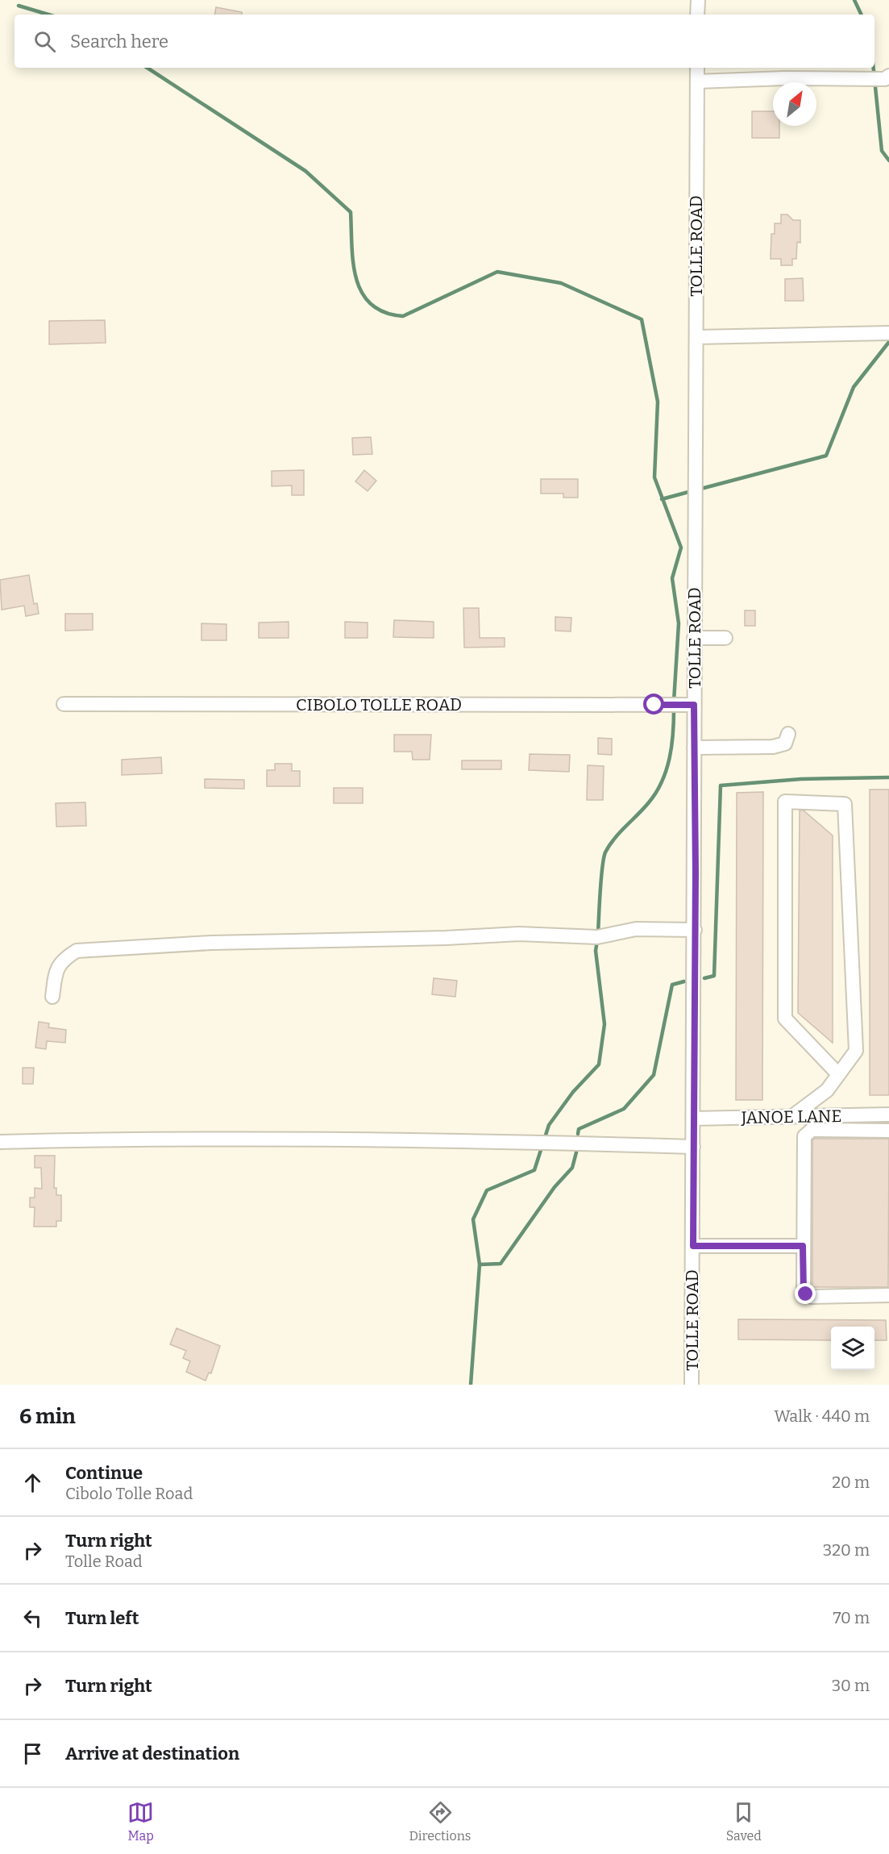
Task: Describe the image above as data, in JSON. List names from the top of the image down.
{
  "streets": {
    "street": ["TOLLE ROAD", "CIBOLO TOLLE ROAD", "JANOE LANE"]
  },
  "crossings": [
    ["TOLLE ROAD", "CIBOLO TOLLE ROAD"],
    ["TOLLE ROAD", "JANOE LANE"]
  ],
  "north": "top right",
  "page": {
    "search": "Search here",
    "heading": ["6 min", "Walk · 440 m"],
    "list": [
      ["Continue", "Cibolo Tolle Road", "20 m"],
      ["Turn right", "Tolle Road", "320 m"],
      ["Turn left", "70 m"],
      ["Turn right", "30 m"],
      "Arrive at destination"
    ],
    "nav": ["Map", "Directions", "Saved"]
  }
}
